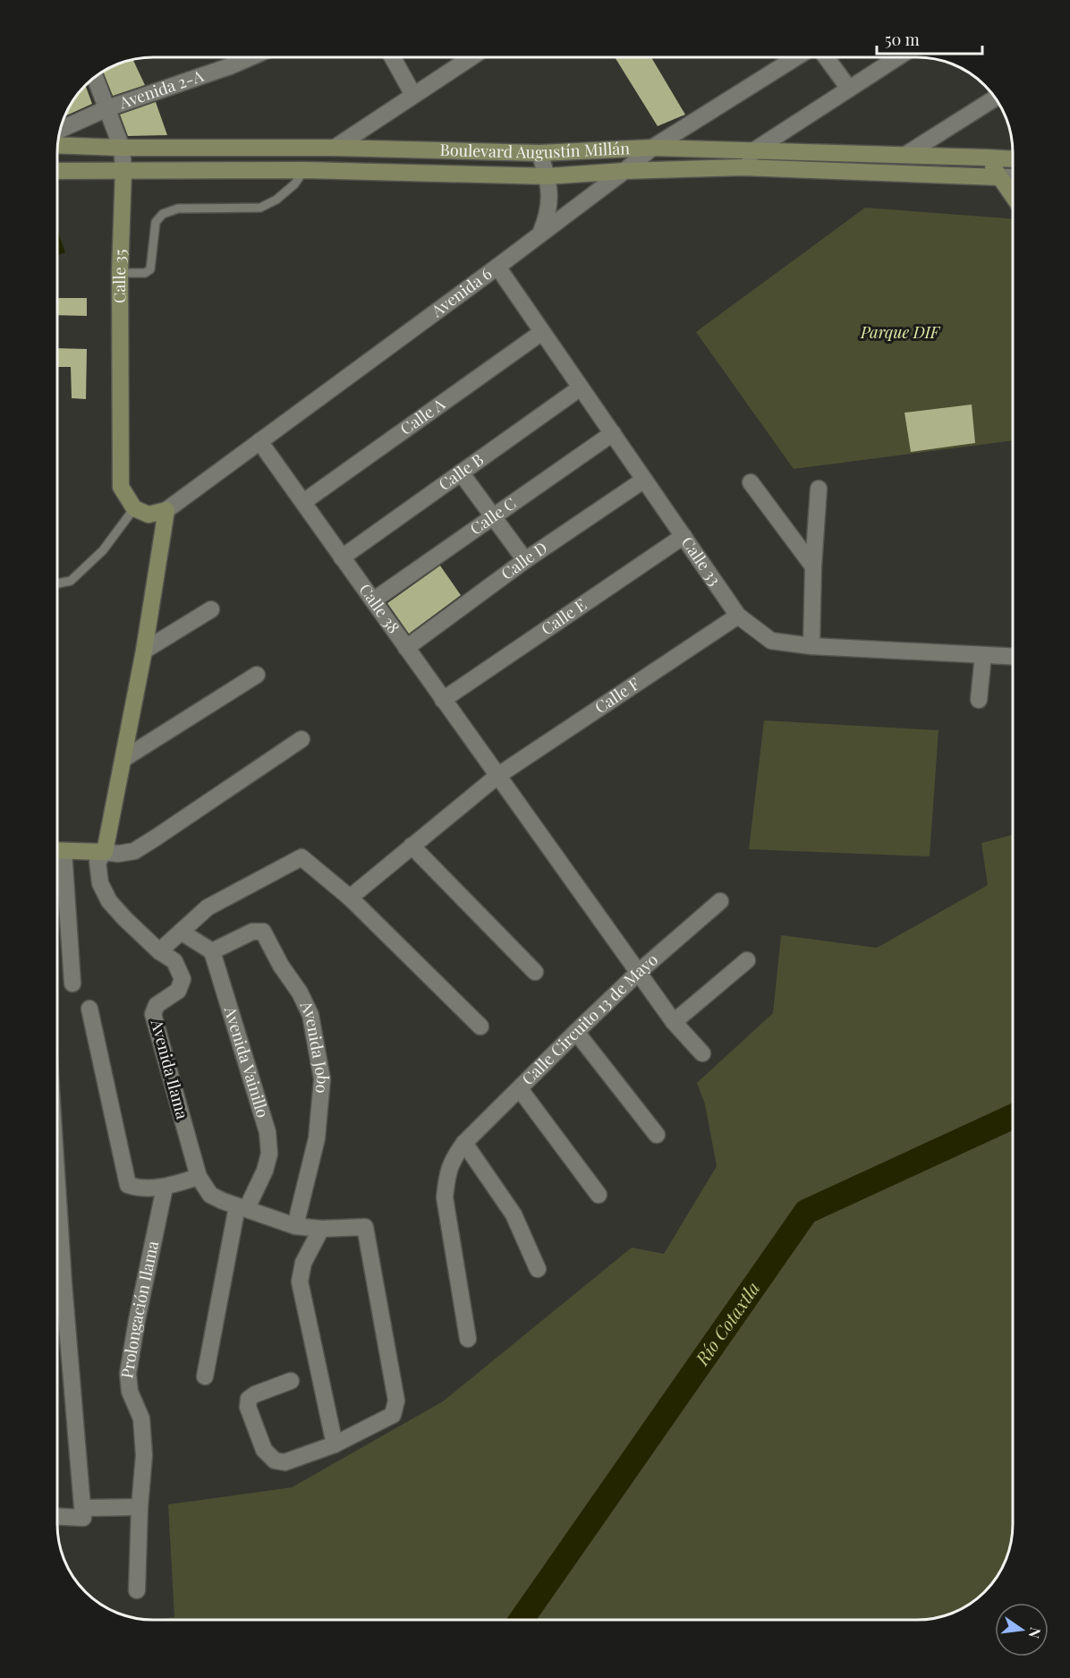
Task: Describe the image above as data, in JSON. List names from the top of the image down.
{
  "streets": {
    "street": [
      "Avenida 2-A",
      "Boulevard Augustín Millán",
      "Calle 35",
      "Avenida 6",
      "Calle A",
      "Calle B",
      "Calle C",
      "Calle 33",
      "Calle D",
      "Calle 38",
      "Calle E",
      "Calle F",
      "Calle Circuito 13 de Mayo",
      "Avenida Jobo",
      "Avenida Vainillo",
      "Avenida Ilama",
      "Prolongación Ilama"
    ]
  },
  "crossings": [
    ["Avenida 2-A", "Calle 35"],
    ["Boulevard Augustín Millán", "Calle 35"],
    ["Boulevard Augustín Millán", "Avenida 6"],
    ["Avenida 6", "Calle 33"],
    ["Avenida 6", "Calle 38"],
    ["Calle A", "Calle 33"],
    ["Calle A", "Calle 38"],
    ["Calle B", "Calle 33"],
    ["Calle B", "Calle 38"],
    ["Calle C", "Calle 33"],
    ["Calle C", "Calle 38"],
    ["Calle 33", "Calle D"],
    ["Calle 33", "Calle E"],
    ["Calle 33", "Calle F"],
    ["Calle D", "Calle 38"],
    ["Calle 38", "Calle E"],
    ["Calle 38", "Calle F"],
    ["Calle 38", "Calle Circuito 13 de Mayo"],
    ["Avenida Jobo", "Avenida Vainillo"]
  ],
  "water": ["Río Cotaxtla"],
  "parks": ["Parque DIF"],
  "scale_bar": "50 m",
  "north": "right"
}
